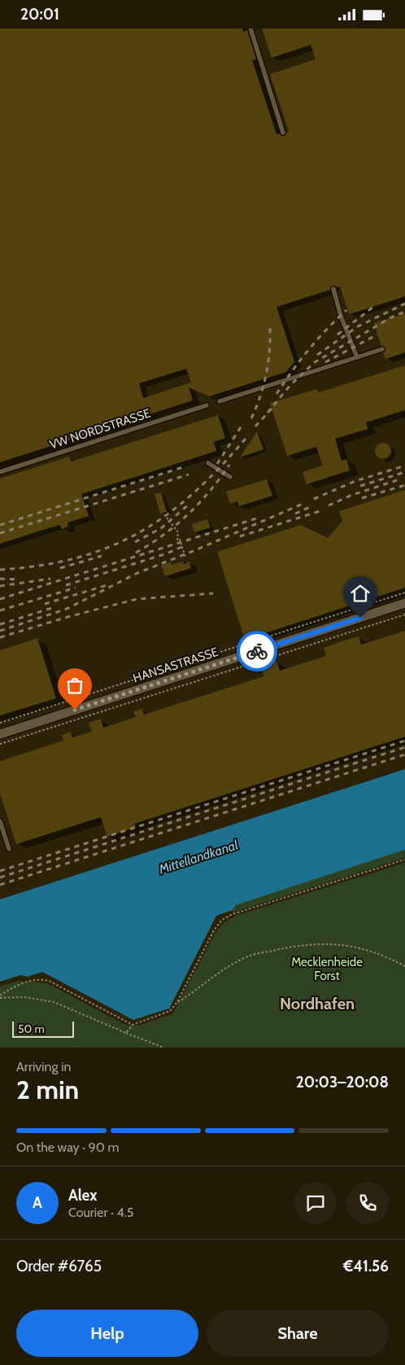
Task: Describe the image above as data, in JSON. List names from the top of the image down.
{
  "streets": {
    "street": ["HANSASTRASSE"],
    "lane": ["VW NORDSTRASSE"]
  },
  "districts": ["Nordhafen"],
  "water": ["Mittellandkanal"],
  "parks": ["Mecklenheide Forst"],
  "scale_bar": "50 m",
  "page": {
    "status": "20:01",
    "scale": "50 m",
    "heading": ["2 min", "Arriving in", "20:03–20:08"],
    "panel": [
      "Alex",
      "Courier · 4.5",
      "Order #6765",
      "€41.56"
    ],
    "bar": "On the way · 90 m",
    "round": "A",
    "buttons": ["Help", "Share"]
  }
}
